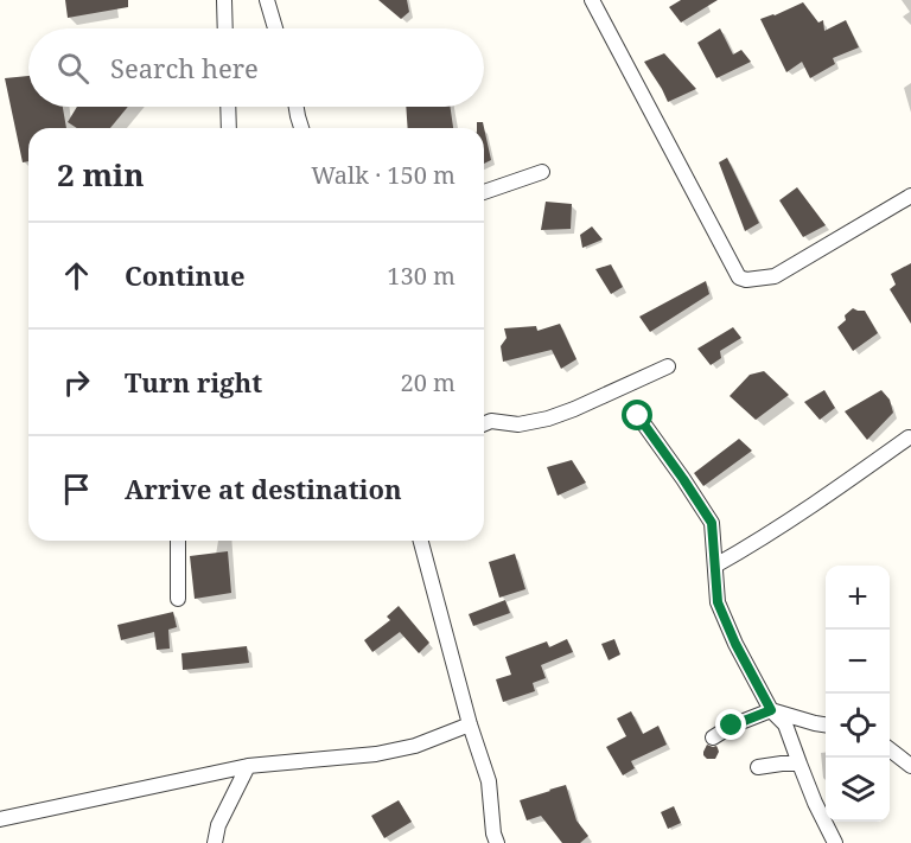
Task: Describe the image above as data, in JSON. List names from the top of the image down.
{
  "page": {
    "search": "Search here",
    "heading": ["2 min", "Walk · 150 m"],
    "list": [
      ["Continue", "130 m"],
      ["Turn right", "20 m"],
      "Arrive at destination"
    ],
    "map_buttons": ["+", "−"]
  }
}
